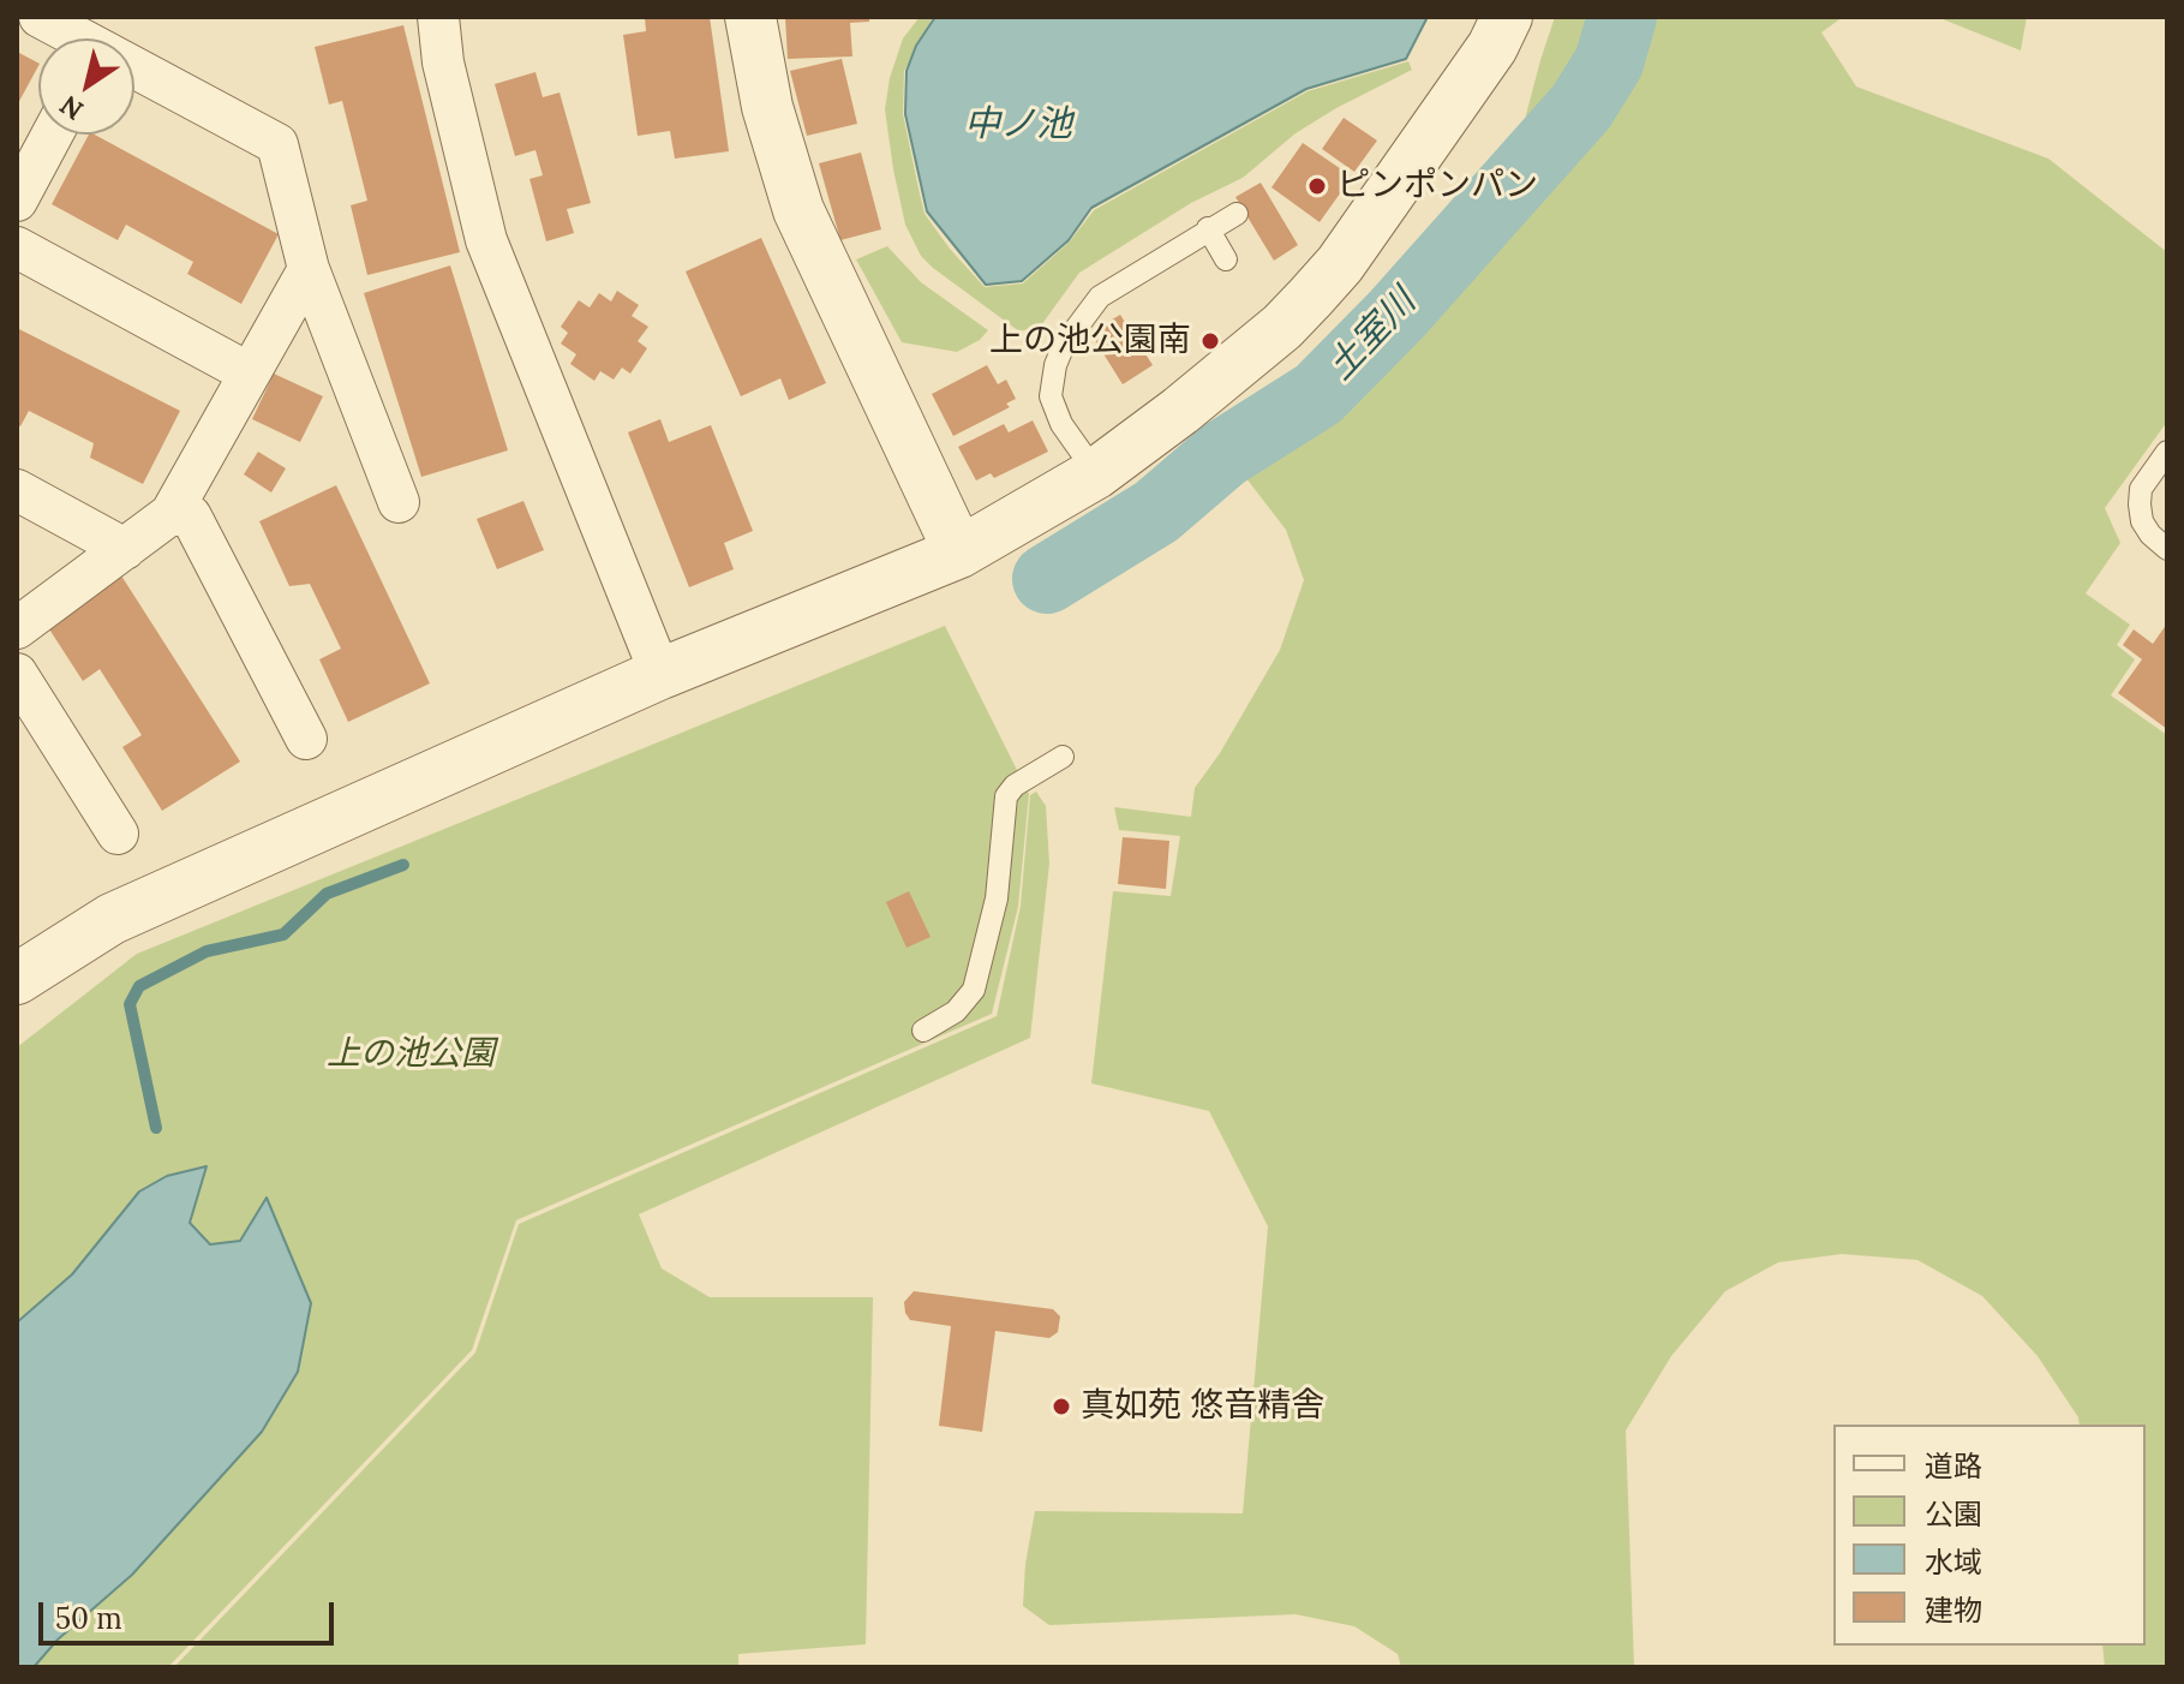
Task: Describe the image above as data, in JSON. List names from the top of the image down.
{
  "water": ["中ノ池", "土室川"],
  "parks": ["上の池公園"],
  "places": ["ピンポンパン", "上の池公園南", "真如苑 悠音精舎"],
  "legend": [
    "道路",
    "公園",
    "水域",
    "建物"
  ],
  "scale_bar": "50 m",
  "north": "bottom left"
}
